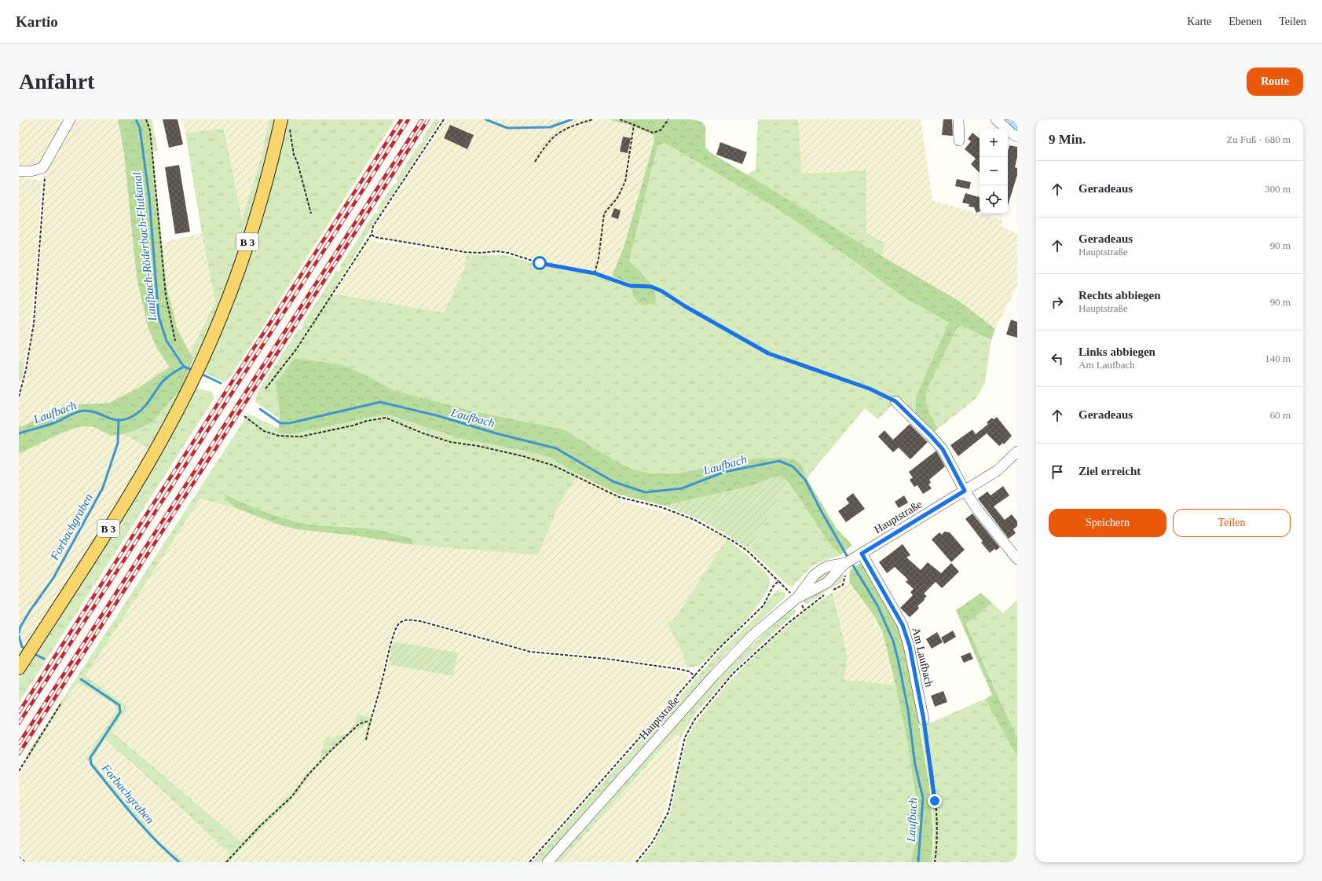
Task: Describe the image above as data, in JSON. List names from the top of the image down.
{
  "streets": {
    "main road": ["B 3"],
    "street": ["Hauptstraße", "Am Laufbach"]
  },
  "crossings": [
    ["Hauptstraße", "Am Laufbach"]
  ],
  "water": ["Laufbach-Röderbach-Flutkanal", "Laufbach", "Forbachgraben"],
  "page": {
    "header": "Kartio",
    "nav": ["Karte", "Ebenen", "Teilen"],
    "buttons": [
      "Route",
      ["Speichern", "Teilen"]
    ],
    "title": "Anfahrt",
    "heading": ["9 Min.", "Zu Fuß · 680 m"],
    "map_buttons": ["+", "−"],
    "list": [
      ["Geradeaus", "300 m"],
      ["Geradeaus", "Hauptstraße", "90 m"],
      ["Rechts abbiegen", "Hauptstraße", "90 m"],
      ["Links abbiegen", "Am Laufbach", "140 m"],
      ["Geradeaus", "60 m"],
      "Ziel erreicht"
    ]
  }
}
